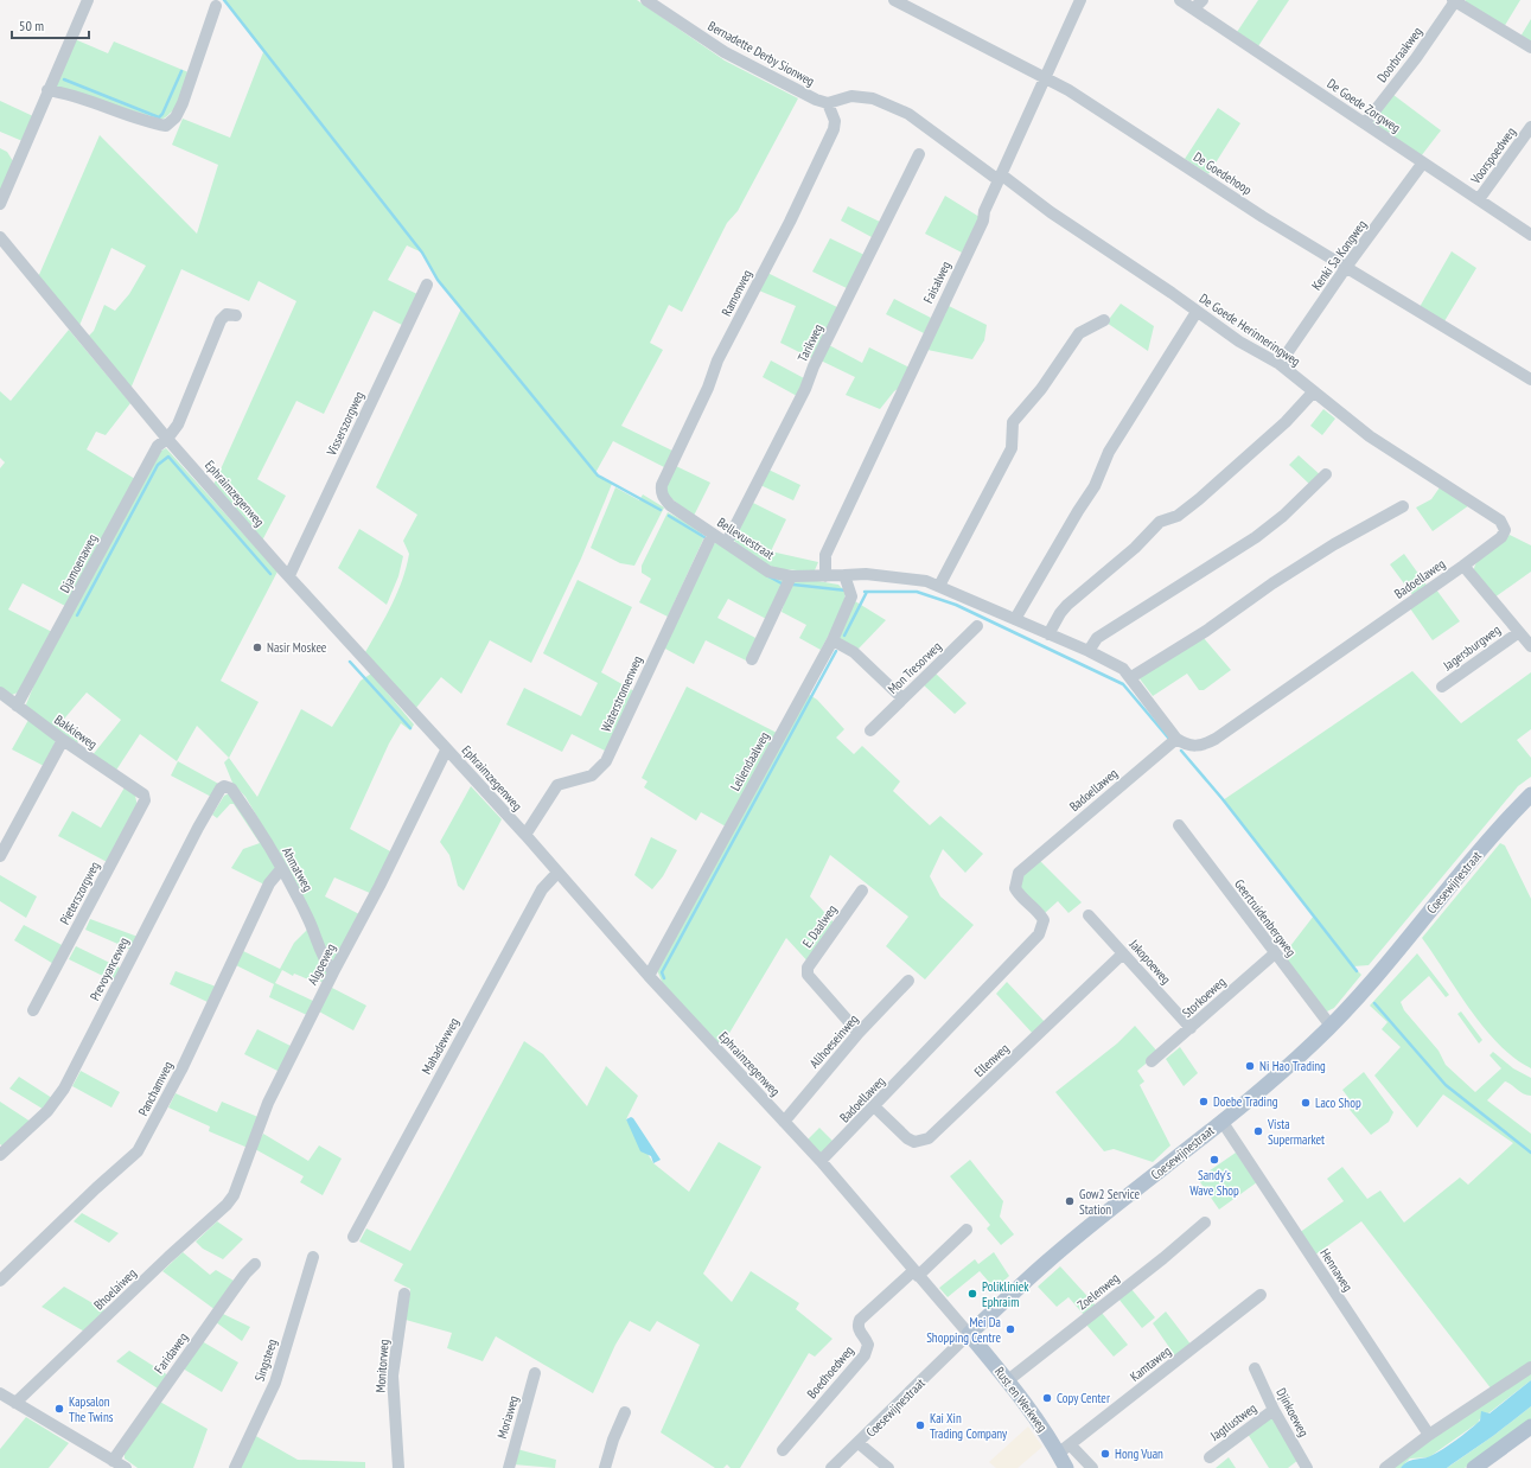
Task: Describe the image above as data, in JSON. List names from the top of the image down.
{
  "streets": {
    "main road": ["Coesewijnestraat", "Rust en Werkweg"],
    "street": [
      "Bernadette Derby Sionweg",
      "Doorbraakweg",
      "De Goede Zorgweg",
      "Voorspoedweg",
      "De Goedehoop",
      "Kenki Sa Kongweg",
      "Faisalweg",
      "Ramonweg",
      "De Goede Herinneringweg",
      "Tarikweg",
      "Visserszorgweg",
      "Ephraimzegenweg",
      "Bellevuestraat",
      "Djamoenaweg",
      "Badoellaweg",
      "Jagersburgweg",
      "Mon Tresorweg",
      "Waterstromenweg",
      "Bakkieweg",
      "Leliendaalweg",
      "Ahmatweg",
      "Pieterszorgweg",
      "Geertruidenbergweg",
      "E. Daalweg",
      "Jakopoeweg",
      "Algoeweg",
      "Prevoyanceweg",
      "Storkoeweg",
      "Alihoeseinweg",
      "Mahadewweg",
      "Ellenweg",
      "Panchamweg",
      "Hennaweg",
      "Bhoelaiweg",
      "Zoelenweg",
      "Faridaweg",
      "Singsteeg",
      "Kamtaweg",
      "Monitorweg",
      "Boedhoedweg",
      "Djinkoeweg",
      "Moriaweg",
      "Jagtlustweg"
    ]
  },
  "crossings": [
    ["Bernadette Derby Sionweg", "Ramonweg"],
    ["Bernadette Derby Sionweg", "De Goede Herinneringweg"],
    ["Doorbraakweg", "De Goede Zorgweg"],
    ["De Goede Zorgweg", "Voorspoedweg"],
    ["De Goede Zorgweg", "Kenki Sa Kongweg"],
    ["De Goedehoop", "Kenki Sa Kongweg"],
    ["De Goedehoop", "Faisalweg"],
    ["Kenki Sa Kongweg", "De Goede Herinneringweg"],
    ["Faisalweg", "De Goede Herinneringweg"],
    ["Faisalweg", "Bellevuestraat"],
    ["Ramonweg", "De Goede Herinneringweg"],
    ["Ramonweg", "Bellevuestraat"],
    ["De Goede Herinneringweg", "Badoellaweg"],
    ["Tarikweg", "Bellevuestraat"],
    ["Visserszorgweg", "Ephraimzegenweg"],
    ["Ephraimzegenweg", "Djamoenaweg"],
    ["Ephraimzegenweg", "Badoellaweg"],
    ["Ephraimzegenweg", "Waterstromenweg"],
    ["Ephraimzegenweg", "Leliendaalweg"],
    ["Ephraimzegenweg", "Coesewijnestraat"],
    ["Ephraimzegenweg", "Algoeweg"],
    ["Ephraimzegenweg", "Alihoeseinweg"],
    ["Ephraimzegenweg", "Mahadewweg"],
    ["Ephraimzegenweg", "Boedhoedweg"],
    ["Ephraimzegenweg", "Rust en Werkweg"],
    ["Bellevuestraat", "Waterstromenweg"],
    ["Djamoenaweg", "Bakkieweg"],
    ["Badoellaweg", "Ellenweg"],
    ["Bakkieweg", "Pieterszorgweg"],
    ["Ahmatweg", "Algoeweg"],
    ["Ahmatweg", "Prevoyanceweg"],
    ["Ahmatweg", "Panchamweg"],
    ["Coesewijnestraat", "Geertruidenbergweg"],
    ["Coesewijnestraat", "Hennaweg"],
    ["Coesewijnestraat", "Rust en Werkweg"],
    ["Geertruidenbergweg", "Storkoeweg"],
    ["E. Daalweg", "Alihoeseinweg"],
    ["Jakopoeweg", "Storkoeweg"],
    ["Jakopoeweg", "Ellenweg"],
    ["Algoeweg", "Bhoelaiweg"],
    ["Zoelenweg", "Rust en Werkweg"],
    ["Kamtaweg", "Rust en Werkweg"],
    ["Djinkoeweg", "Jagtlustweg"]
  ],
  "places": [
    "Nasir Moskee",
    "Ni Hao Trading",
    "Doebe Trading",
    "Laco Shop",
    "Vista Supermarket",
    "Sandy's Wave Shop",
    "Gow2 Service Station",
    "Polikliniek Ephraim",
    "Mei Da Shopping Centre",
    "Copy Center",
    "Kapsalon The Twins",
    "Kai Xin Trading Company",
    "Hong Vuan"
  ],
  "scale_bar": "50 m"
}
